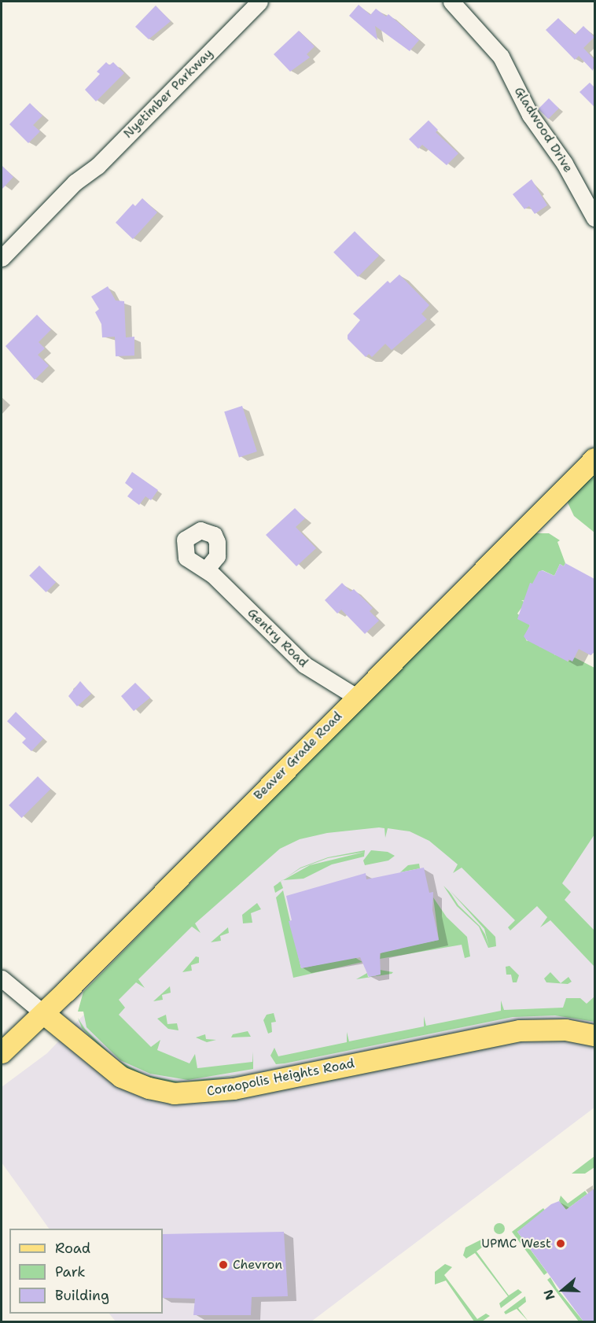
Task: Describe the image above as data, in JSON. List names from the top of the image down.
{
  "streets": {
    "main road": ["Beaver Grade Road", "Coraopolis Heights Road"],
    "street": ["Nyetimber Parkway", "Gladwood Drive", "Gentry Road"]
  },
  "crossings": [
    ["Gentry Road", "Beaver Grade Road"],
    ["Beaver Grade Road", "Coraopolis Heights Road"]
  ],
  "places": ["UPMC West", "Chevron"],
  "legend": ["Road", "Park", "Building"],
  "north": "left"
}
